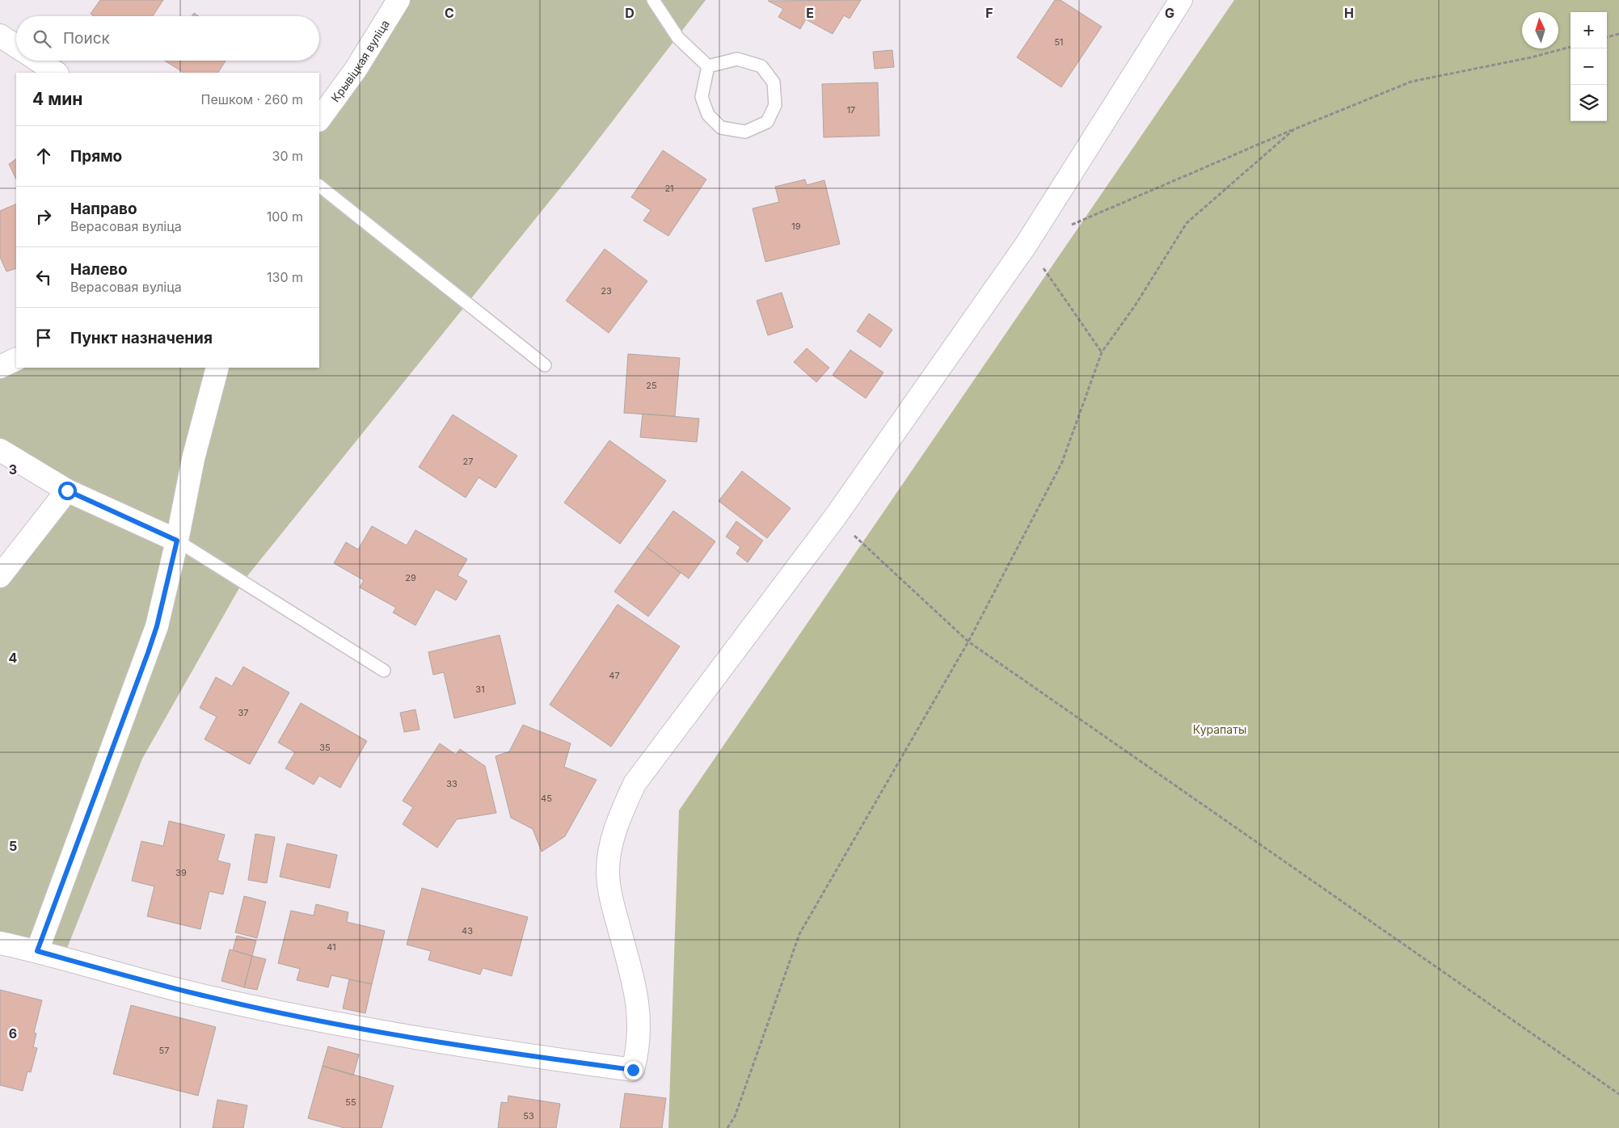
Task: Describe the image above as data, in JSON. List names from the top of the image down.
{
  "streets": {
    "street": ["Крывіцкая вуліца"]
  },
  "parks": ["Курапаты"],
  "house_numbers": [
    "51",
    "17",
    "21",
    "19",
    "23",
    "25",
    "27",
    "29",
    "47",
    "31",
    "37",
    "35",
    "33",
    "45",
    "39",
    "43",
    "41",
    "57",
    "55",
    "53"
  ],
  "north": "top",
  "page": {
    "map_buttons": ["+", "−"],
    "search": "Поиск",
    "heading": ["4 мин", "Пешком · 260 m"],
    "list": [
      ["Прямо", "30 m"],
      ["Направо", "Верасовая вуліца", "100 m"],
      ["Налево", "Верасовая вуліца", "130 m"],
      "Пункт назначения"
    ]
  },
  "grid": {
    "columns": [
      "C",
      "D",
      "E",
      "F",
      "G",
      "H"
    ],
    "rows": [
      "3",
      "4",
      "5",
      "6"
    ]
  }
}
